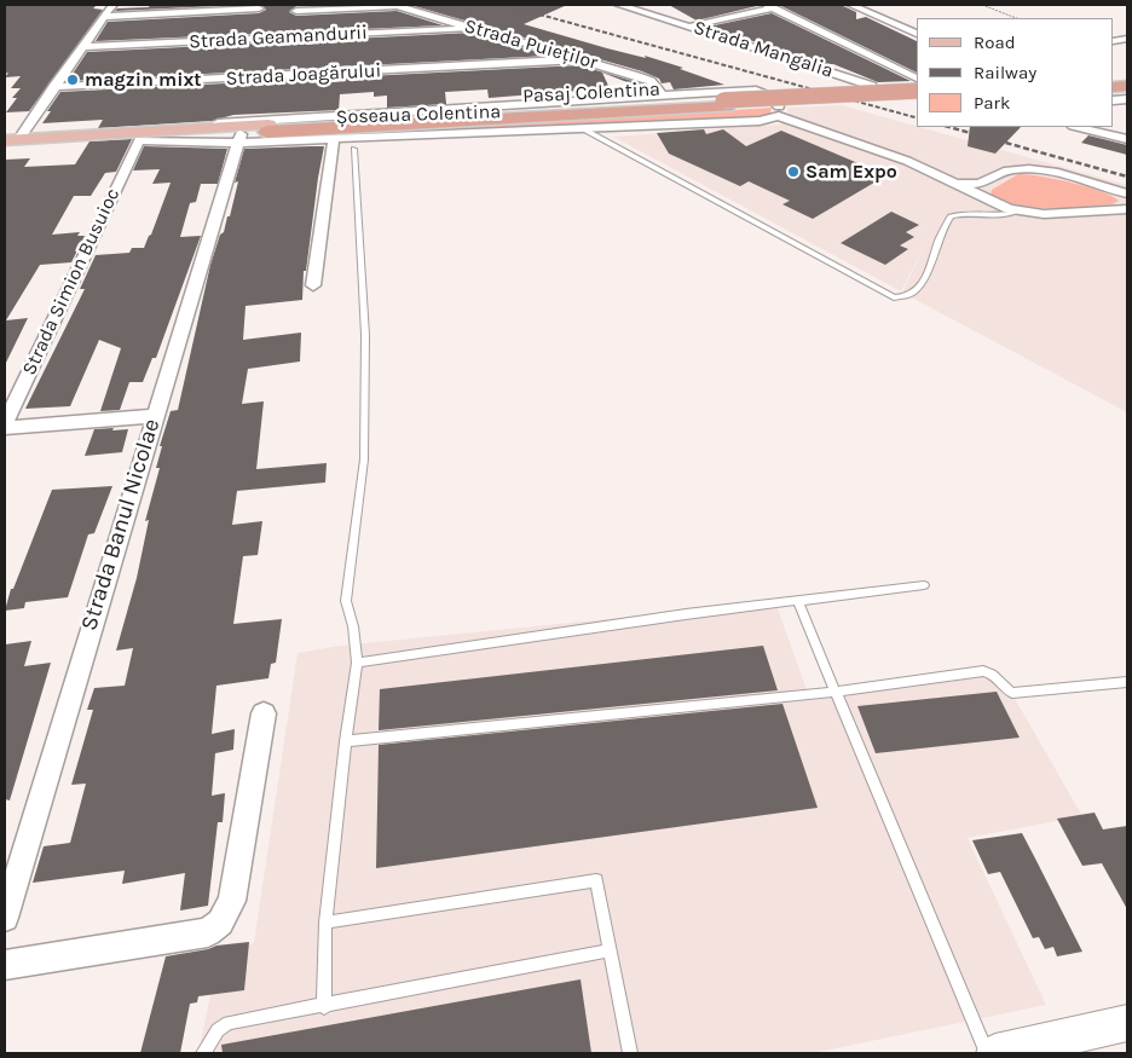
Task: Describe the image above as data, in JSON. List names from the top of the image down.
{
  "streets": {
    "highway": ["Pasaj Colentina"],
    "main road": ["Șoseaua Colentina"],
    "street": [
      "Strada Geamandurii",
      "Strada Puieților",
      "Strada Mangalia",
      "Strada Joagărului",
      "Strada Simion Busuioc",
      "Strada Banul Nicolae"
    ]
  },
  "crossings": [
    ["Strada Geamandurii", "Strada Puieților"],
    ["Strada Puieților", "Strada Joagărului"],
    ["Strada Puieților", "Șoseaua Colentina"],
    ["Pasaj Colentina", "Șoseaua Colentina"],
    ["Șoseaua Colentina", "Strada Simion Busuioc"],
    ["Șoseaua Colentina", "Strada Banul Nicolae"]
  ],
  "places": ["magzin mixt", "Sam Expo"],
  "legend": ["Road", "Railway", "Park"]
}
